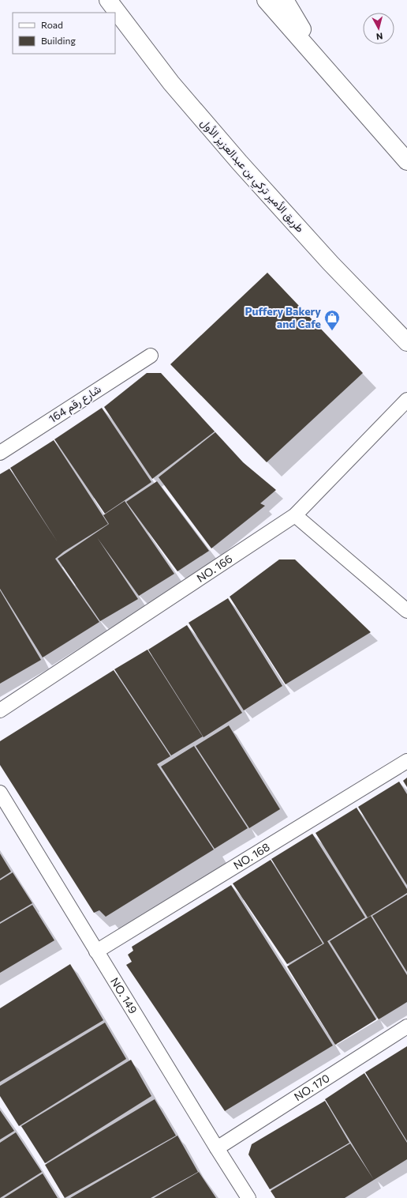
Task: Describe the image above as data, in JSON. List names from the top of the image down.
{
  "streets": {
    "main road": ["طريق الأمير تركي بن عبدالعزيز الأول"],
    "street": [
      "شارع رقم 164",
      "NO. 166",
      "NO. 168",
      "NO. 149",
      "NO. 170"
    ]
  },
  "crossings": [
    ["NO. 168", "NO. 149"],
    ["NO. 149", "NO. 170"]
  ],
  "places": {
    "shop": ["Puffery Bakery and Cafe"]
  },
  "legend": ["Road", "Building"],
  "north": "bottom"
}
